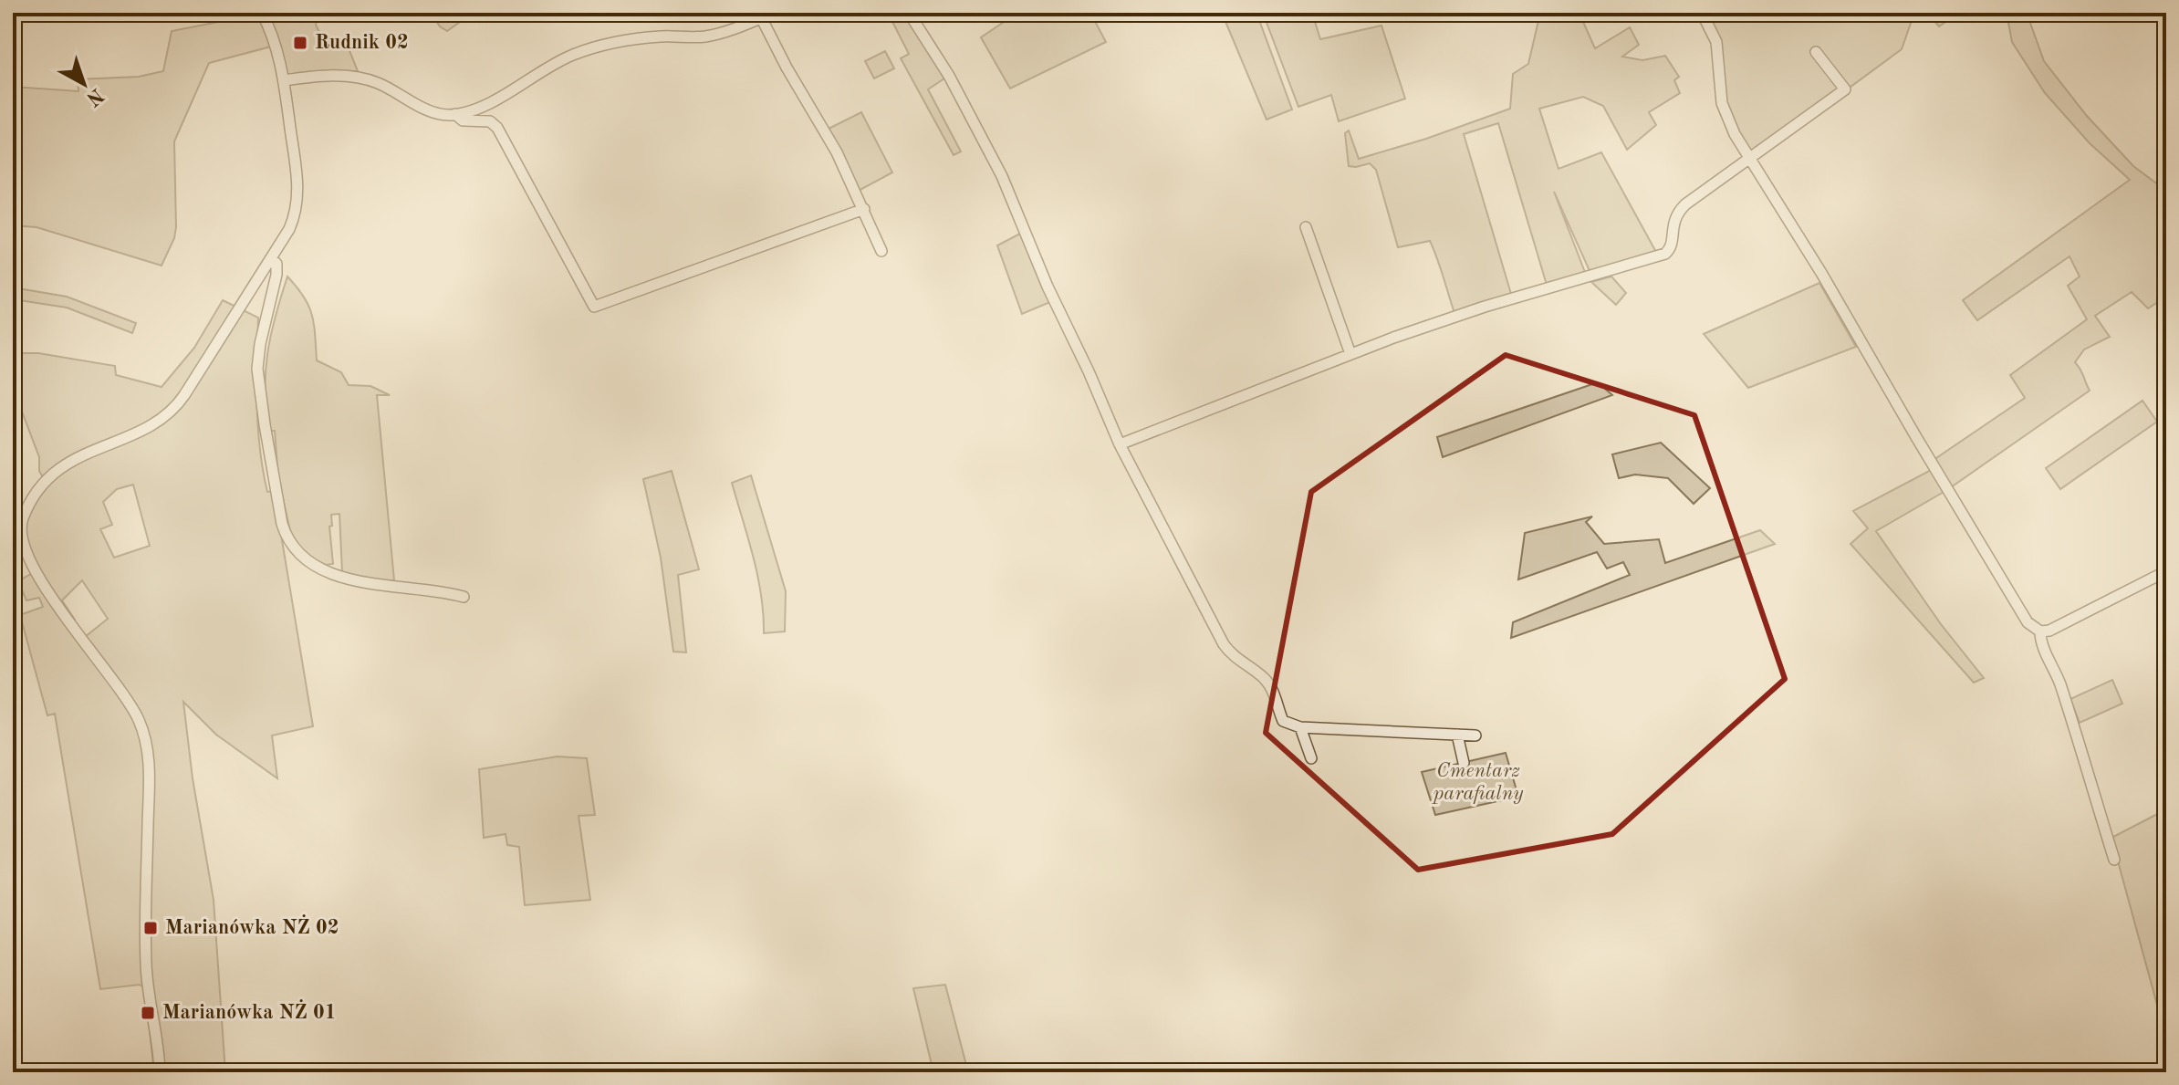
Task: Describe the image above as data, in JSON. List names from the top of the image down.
{
  "parks": ["Cmentarz parafialny"],
  "places": {
    "transit": ["Rudnik 02", "Marianówka NŻ 02", "Marianówka NŻ 01"]
  },
  "north": "bottom right"
}
